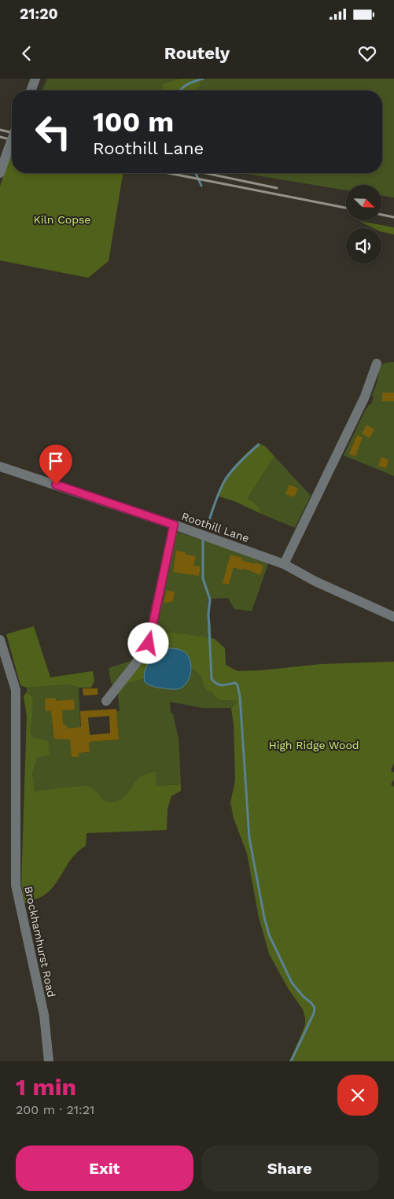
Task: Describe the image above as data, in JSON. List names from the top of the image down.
{
  "streets": {
    "street": ["Roothill Lane", "Brockhamhurst Road"]
  },
  "parks": ["Kiln Copse", "High Ridge Wood"],
  "north": "bottom right",
  "page": {
    "status": "21:20",
    "header": "Routely",
    "turn": ["100 m", "Roothill Lane"],
    "heading": ["1 min", "200 m · 21:21"],
    "buttons": ["Exit", "Share"]
  }
}
